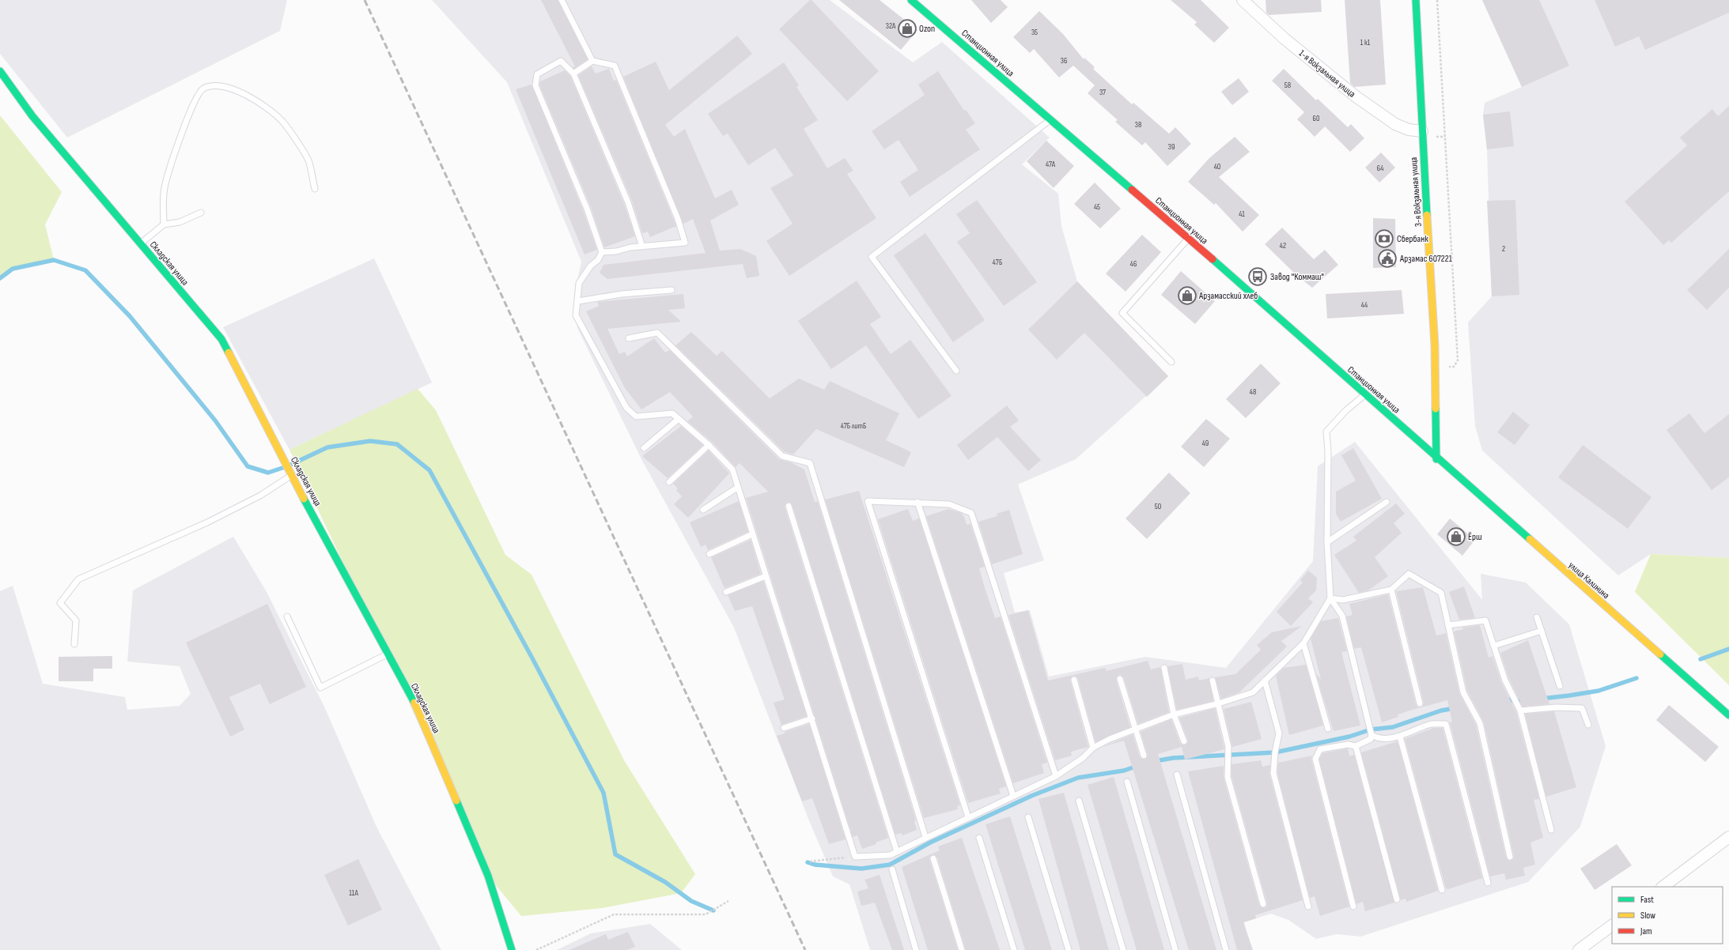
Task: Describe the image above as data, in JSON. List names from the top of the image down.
{
  "streets": {
    "street": [
      "Станционная улица",
      "1-я Вокзальная улица",
      "3-я Вокзальная улица",
      "Складская улица",
      "улица Калинина"
    ]
  },
  "crossings": [
    ["Станционная улица", "3-я Вокзальная улица"],
    ["Станционная улица", "улица Калинина"],
    ["1-я Вокзальная улица", "3-я Вокзальная улица"],
    ["3-я Вокзальная улица", "улица Калинина"]
  ],
  "places": {
    "shop": ["Ozon", "Арзамасский хлеб", "Ёрш"],
    "bank": ["Сбербанк"],
    "public building": ["Арзамас 607221"],
    "bus stop": ["Завод \"Коммаш\""]
  },
  "house_numbers": [
    "32А",
    "35",
    "1 к1",
    "36",
    "58",
    "37",
    "60",
    "38",
    "39",
    "47А",
    "40",
    "64",
    "45",
    "41",
    "42",
    "2",
    "47Б",
    "46",
    "44",
    "48",
    "47Б литБ",
    "49",
    "50",
    "11А"
  ],
  "legend": ["Fast", "Slow", "Jam"]
}
